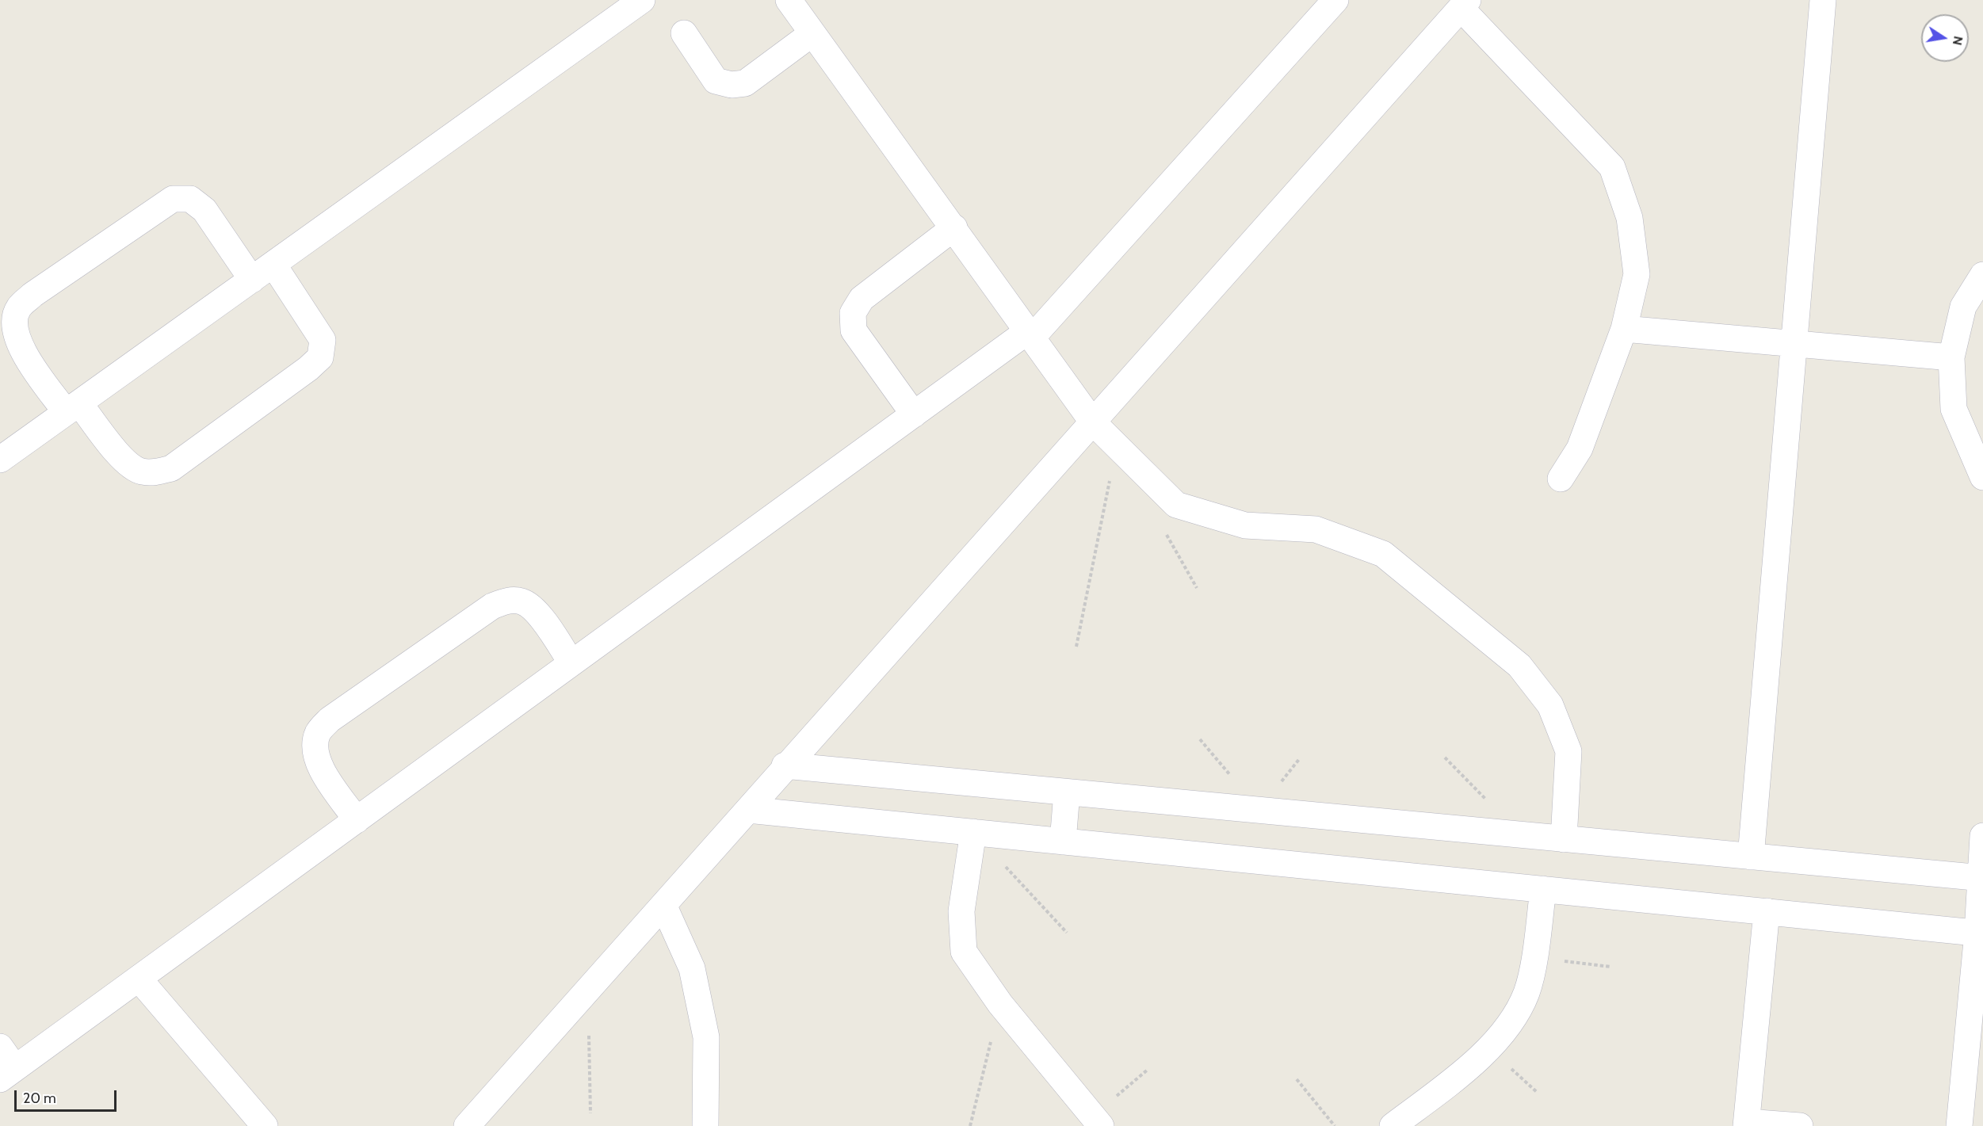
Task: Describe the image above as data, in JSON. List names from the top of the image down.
{
  "scale_bar": "20 m",
  "north": "right"
}
